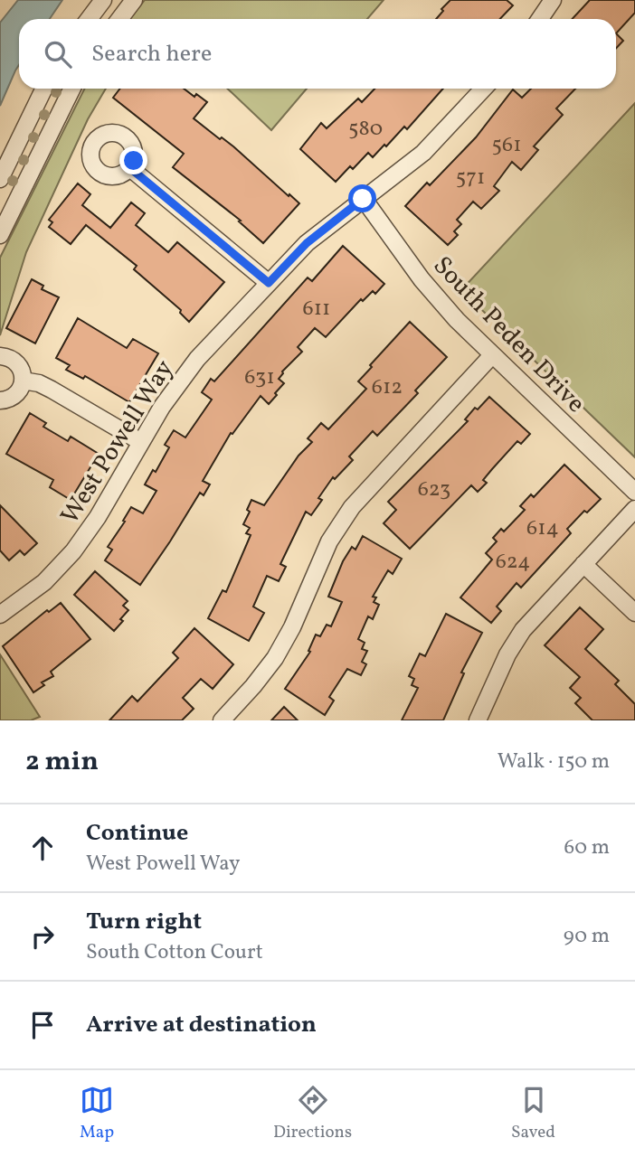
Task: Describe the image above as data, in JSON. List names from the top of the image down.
{
  "streets": {
    "street": ["South Peden Drive", "West Powell Way"]
  },
  "crossings": [
    ["South Peden Drive", "West Powell Way"]
  ],
  "house_numbers": [
    "580",
    "561",
    "571",
    "611",
    "631",
    "612",
    "623",
    "614",
    "624"
  ],
  "page": {
    "search": "Search here",
    "heading": ["2 min", "Walk · 150 m"],
    "list": [
      ["Continue", "West Powell Way", "60 m"],
      ["Turn right", "South Cotton Court", "90 m"],
      "Arrive at destination"
    ],
    "nav": ["Map", "Directions", "Saved"]
  }
}
